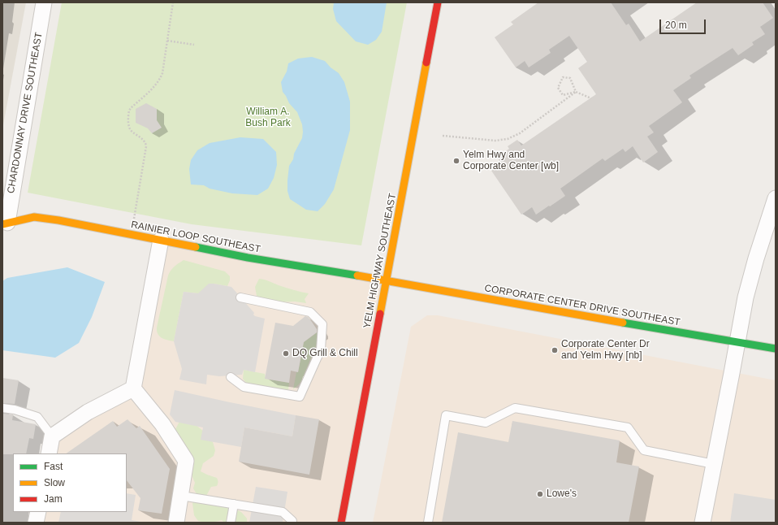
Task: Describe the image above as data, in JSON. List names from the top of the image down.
{
  "streets": {
    "street": [
      "CHARDONNAY DRIVE SOUTHEAST",
      "RAINIER LOOP SOUTHEAST",
      "YELM HIGHWAY SOUTHEAST",
      "CORPORATE CENTER DRIVE SOUTHEAST"
    ]
  },
  "crossings": [
    ["CHARDONNAY DRIVE SOUTHEAST", "RAINIER LOOP SOUTHEAST"],
    ["RAINIER LOOP SOUTHEAST", "YELM HIGHWAY SOUTHEAST"],
    ["RAINIER LOOP SOUTHEAST", "CORPORATE CENTER DRIVE SOUTHEAST"],
    ["YELM HIGHWAY SOUTHEAST", "CORPORATE CENTER DRIVE SOUTHEAST"]
  ],
  "parks": ["William A. Bush Park"],
  "places": [
    "Yelm Hwy and Corporate Center [wb]",
    "Corporate Center Dr and Yelm Hwy [nb]",
    "DQ Grill & Chill",
    "Lowe's"
  ],
  "legend": ["Fast", "Slow", "Jam"],
  "scale_bar": "20 m"
}
